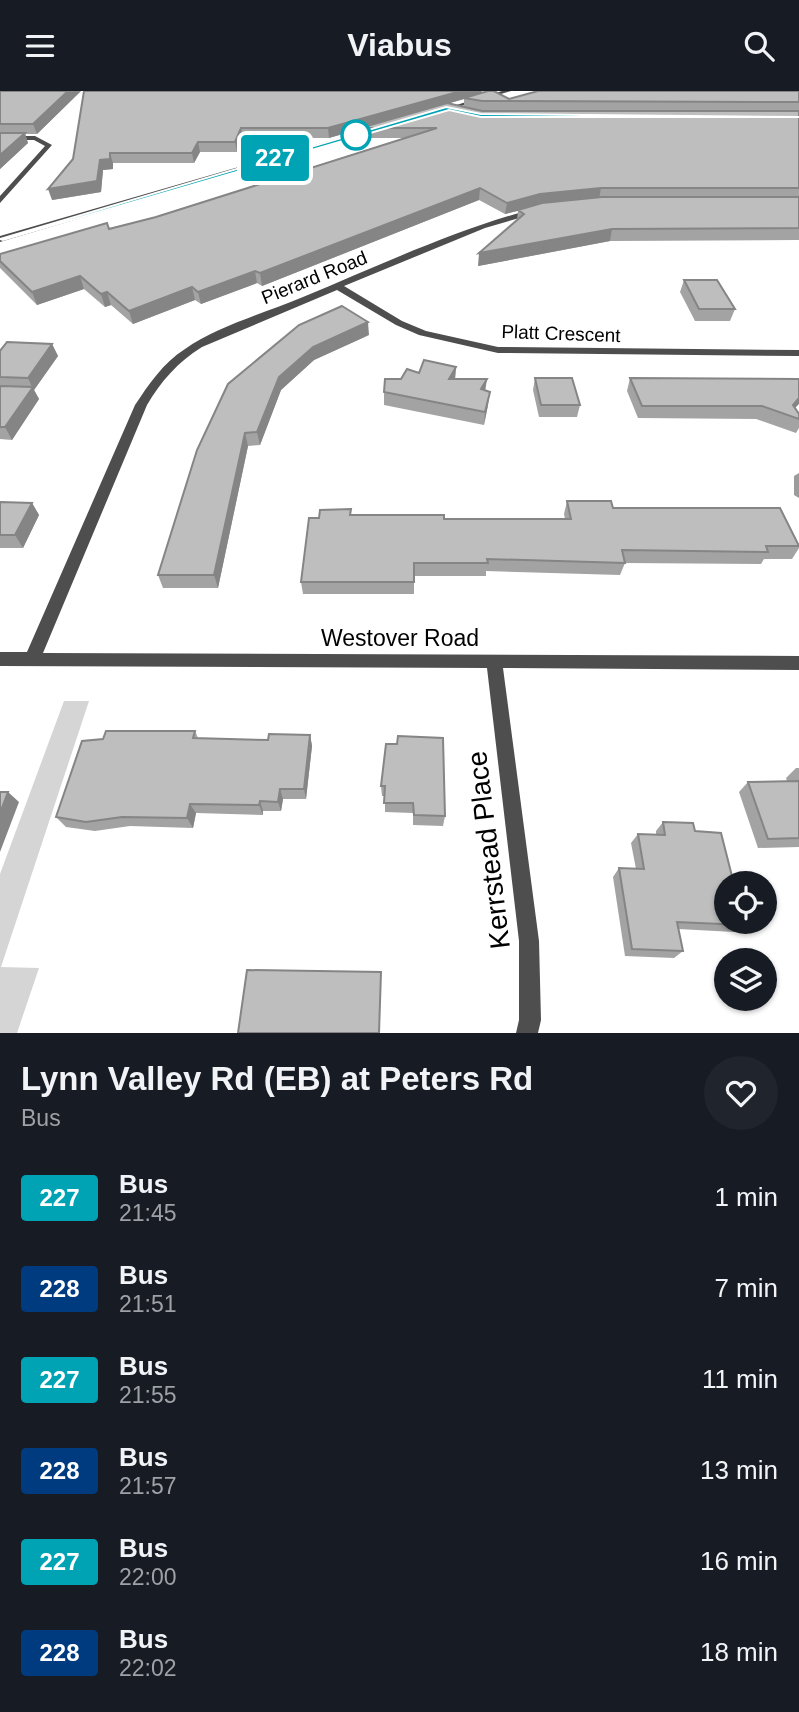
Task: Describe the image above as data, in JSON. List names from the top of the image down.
{
  "streets": {
    "street": [
      "Pierard Road",
      "Platt Crescent",
      "Westover Road",
      "Kerrstead Place"
    ]
  },
  "crossings": [
    ["Pierard Road", "Platt Crescent"],
    ["Pierard Road", "Westover Road"],
    ["Westover Road", "Kerrstead Place"]
  ],
  "lines": ["bus line 227"],
  "page": {
    "header": "Viabus",
    "on_map": "227",
    "heading": ["Lynn Valley Rd (EB) at Peters Rd", "Bus"],
    "list": [
      {
        "mark": "227",
        "name": "Bus",
        "note": "21:45",
        "value": "1 min"
      },
      {
        "mark": "228",
        "name": "Bus",
        "note": "21:51",
        "value": "7 min"
      },
      {
        "mark": "227",
        "name": "Bus",
        "note": "21:55",
        "value": "11 min"
      },
      {
        "mark": "228",
        "name": "Bus",
        "note": "21:57",
        "value": "13 min"
      },
      {
        "mark": "227",
        "name": "Bus",
        "note": "22:00",
        "value": "16 min"
      },
      {
        "mark": "228",
        "name": "Bus",
        "note": "22:02",
        "value": "18 min"
      }
    ]
  }
}
